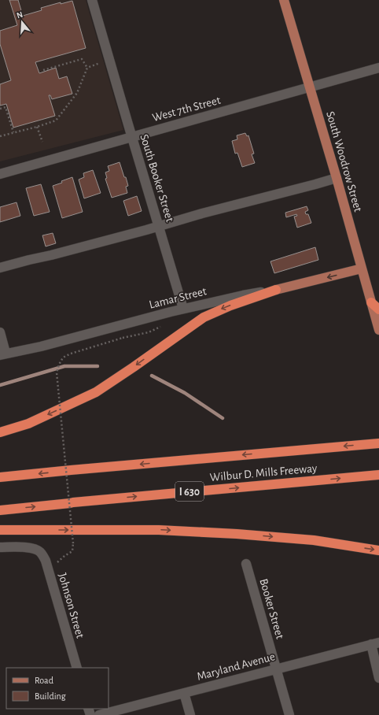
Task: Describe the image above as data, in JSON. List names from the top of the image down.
{
  "streets": {
    "highway": ["Wilbur D. Mills Freeway", "I 630"],
    "main road": ["South Woodrow Street", "Lamar Street"],
    "street": [
      "West 7th Street",
      "South Booker Street",
      "Johnson Street",
      "Booker Street",
      "Maryland Avenue"
    ]
  },
  "crossings": [
    ["West 7th Street", "South Woodrow Street"],
    ["West 7th Street", "South Booker Street"],
    ["South Woodrow Street", "Lamar Street"],
    ["South Booker Street", "Lamar Street"],
    ["Booker Street", "Maryland Avenue"]
  ],
  "legend": ["Road", "Building"],
  "north": "top"
}
